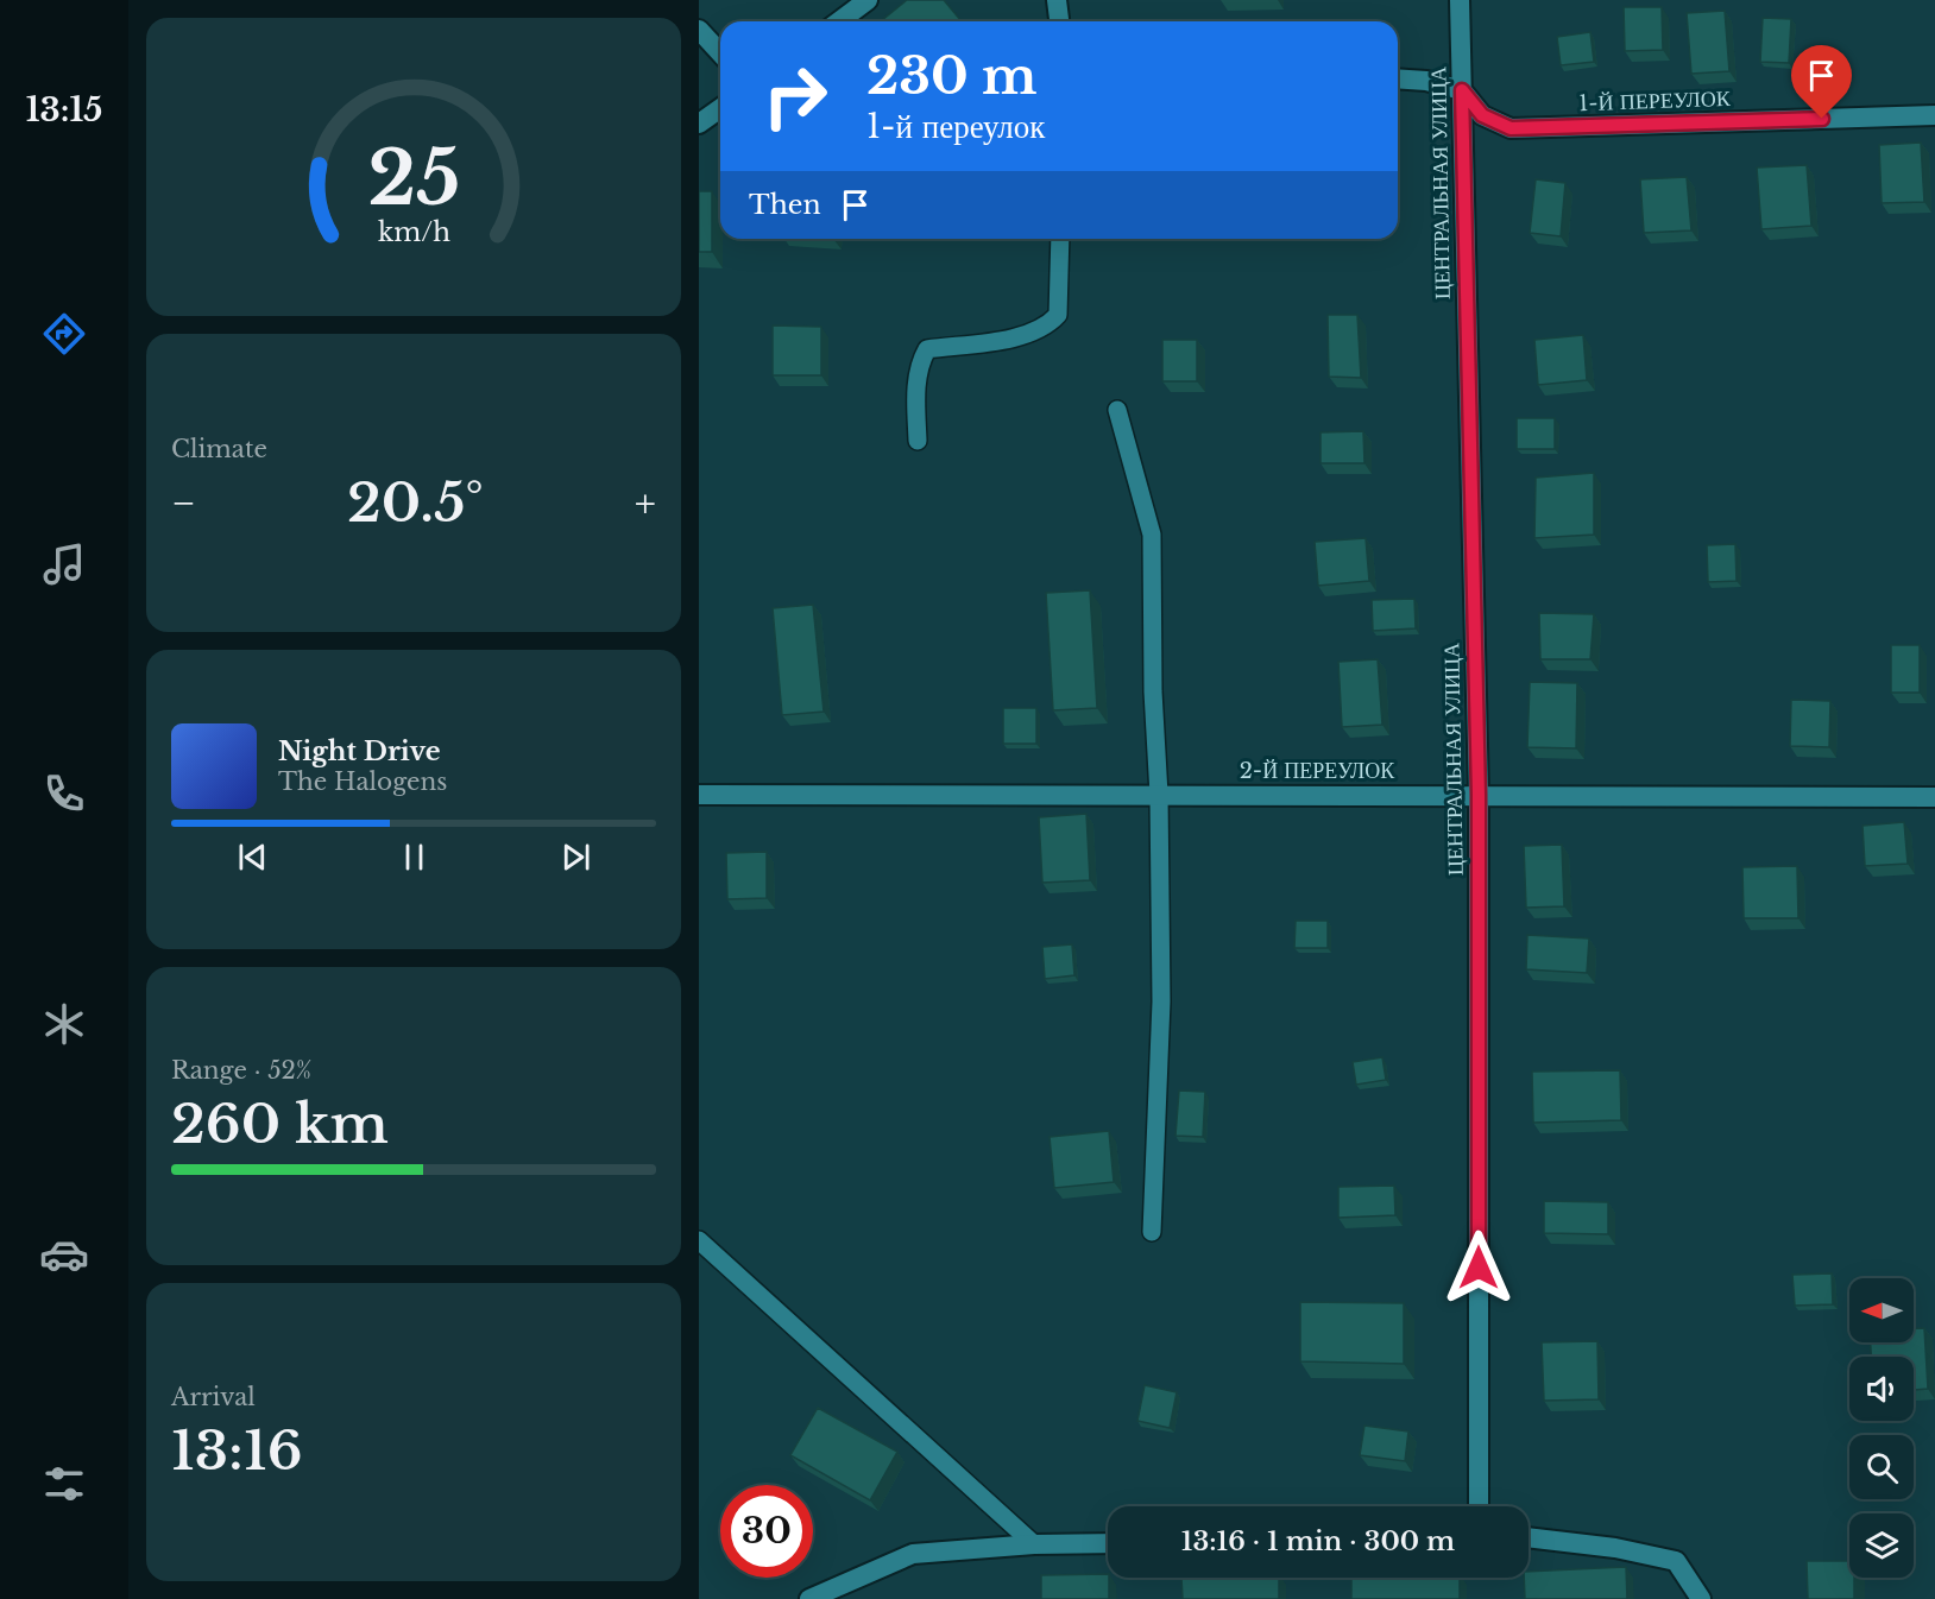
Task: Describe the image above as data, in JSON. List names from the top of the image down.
{
  "streets": {
    "street": ["1-Й ПЕРЕУЛОК", "ЦЕНТРАЛЬНАЯ УЛИЦА", "2-Й ПЕРЕУЛОК"]
  },
  "crossings": [
    ["1-Й ПЕРЕУЛОК", "ЦЕНТРАЛЬНАЯ УЛИЦА"],
    ["ЦЕНТРАЛЬНАЯ УЛИЦА", "2-Й ПЕРЕУЛОК"]
  ],
  "north": "left",
  "page": {
    "tabs": "13:15",
    "turn": ["230 m", "1-й переулок"],
    "then": "Then",
    "tile": [
      "Climate",
      ["Range · 52%", "260 km"],
      ["Arrival", "13:16"]
    ],
    "heat": ["−", "20.5°", "+"],
    "song": ["Night Drive", "The Halogens"],
    "limit": "30",
    "trip": "13:16 · 1 min · 300 m",
    "gauge": ["25", "km/h"]
  }
}
